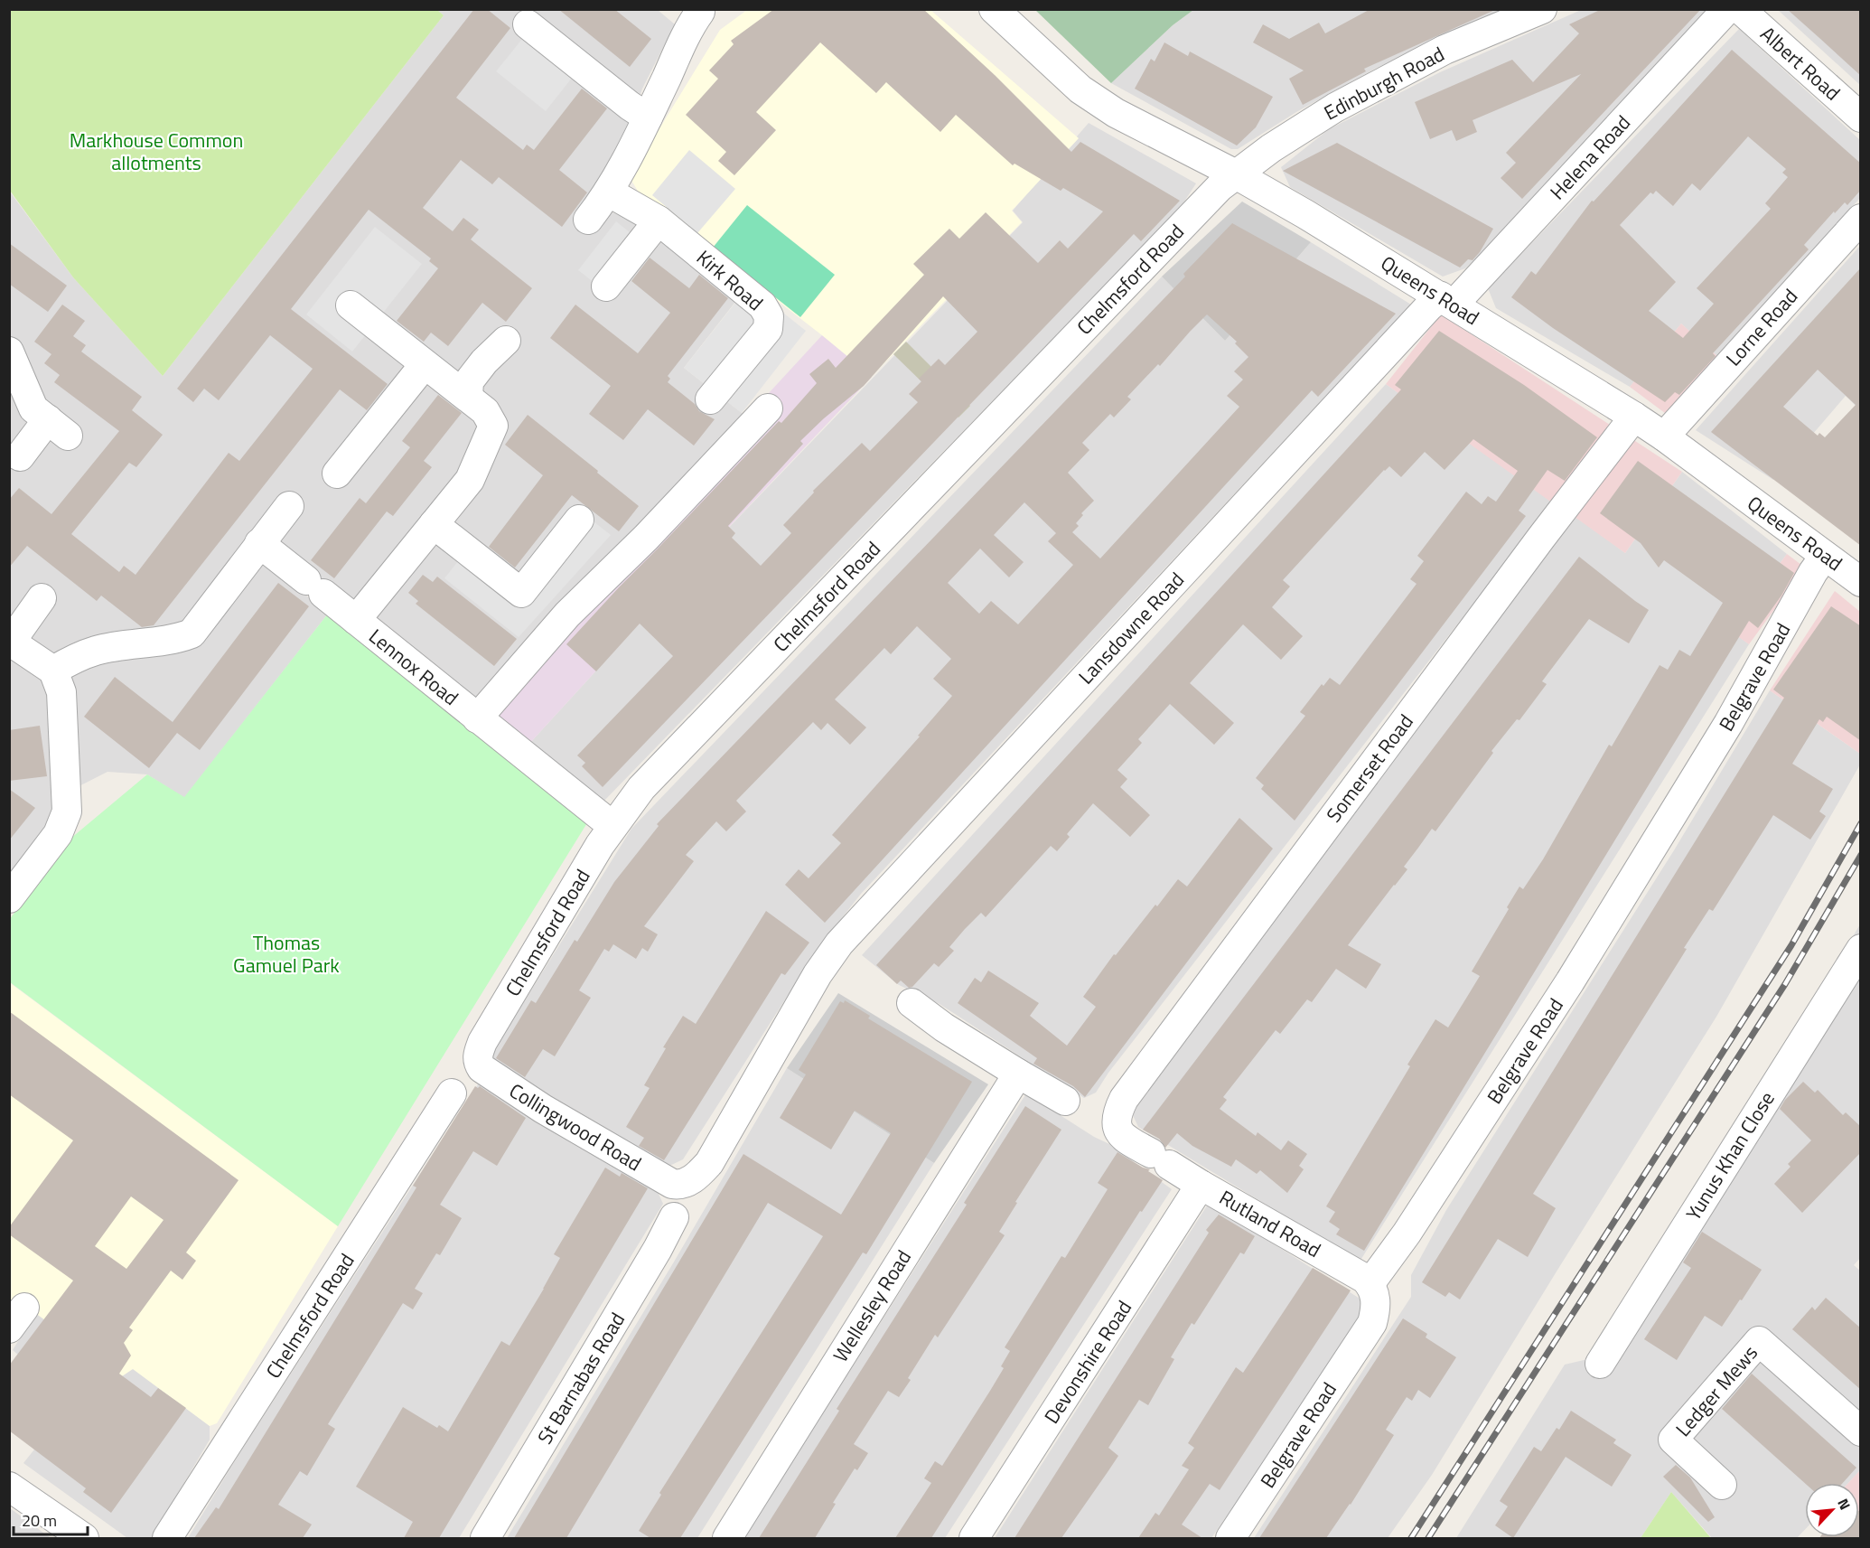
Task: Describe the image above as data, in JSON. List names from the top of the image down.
{
  "streets": {
    "street": [
      "Albert Road",
      "Edinburgh Road",
      "Helena Road",
      "Chelmsford Road",
      "Kirk Road",
      "Queens Road",
      "Lorne Road",
      "Lansdowne Road",
      "Lennox Road",
      "Belgrave Road",
      "Somerset Road",
      "Collingwood Road",
      "Yunus Khan Close",
      "Rutland Road",
      "Wellesley Road",
      "Devonshire Road",
      "St Barnabas Road",
      "Ledger Mews"
    ]
  },
  "crossings": [
    ["Edinburgh Road", "Chelmsford Road"],
    ["Edinburgh Road", "Queens Road"],
    ["Helena Road", "Queens Road"],
    ["Helena Road", "Lansdowne Road"],
    ["Chelmsford Road", "Queens Road"],
    ["Chelmsford Road", "Lennox Road"],
    ["Chelmsford Road", "Collingwood Road"],
    ["Queens Road", "Lorne Road"],
    ["Queens Road", "Lansdowne Road"],
    ["Queens Road", "Belgrave Road"],
    ["Queens Road", "Somerset Road"],
    ["Lansdowne Road", "Collingwood Road"],
    ["Belgrave Road", "Rutland Road"],
    ["Somerset Road", "Rutland Road"],
    ["Rutland Road", "Devonshire Road"]
  ],
  "parks": ["Markhouse Common allotments", "Thomas Gamuel Park"],
  "scale_bar": "20 m",
  "north": "top right"
}
